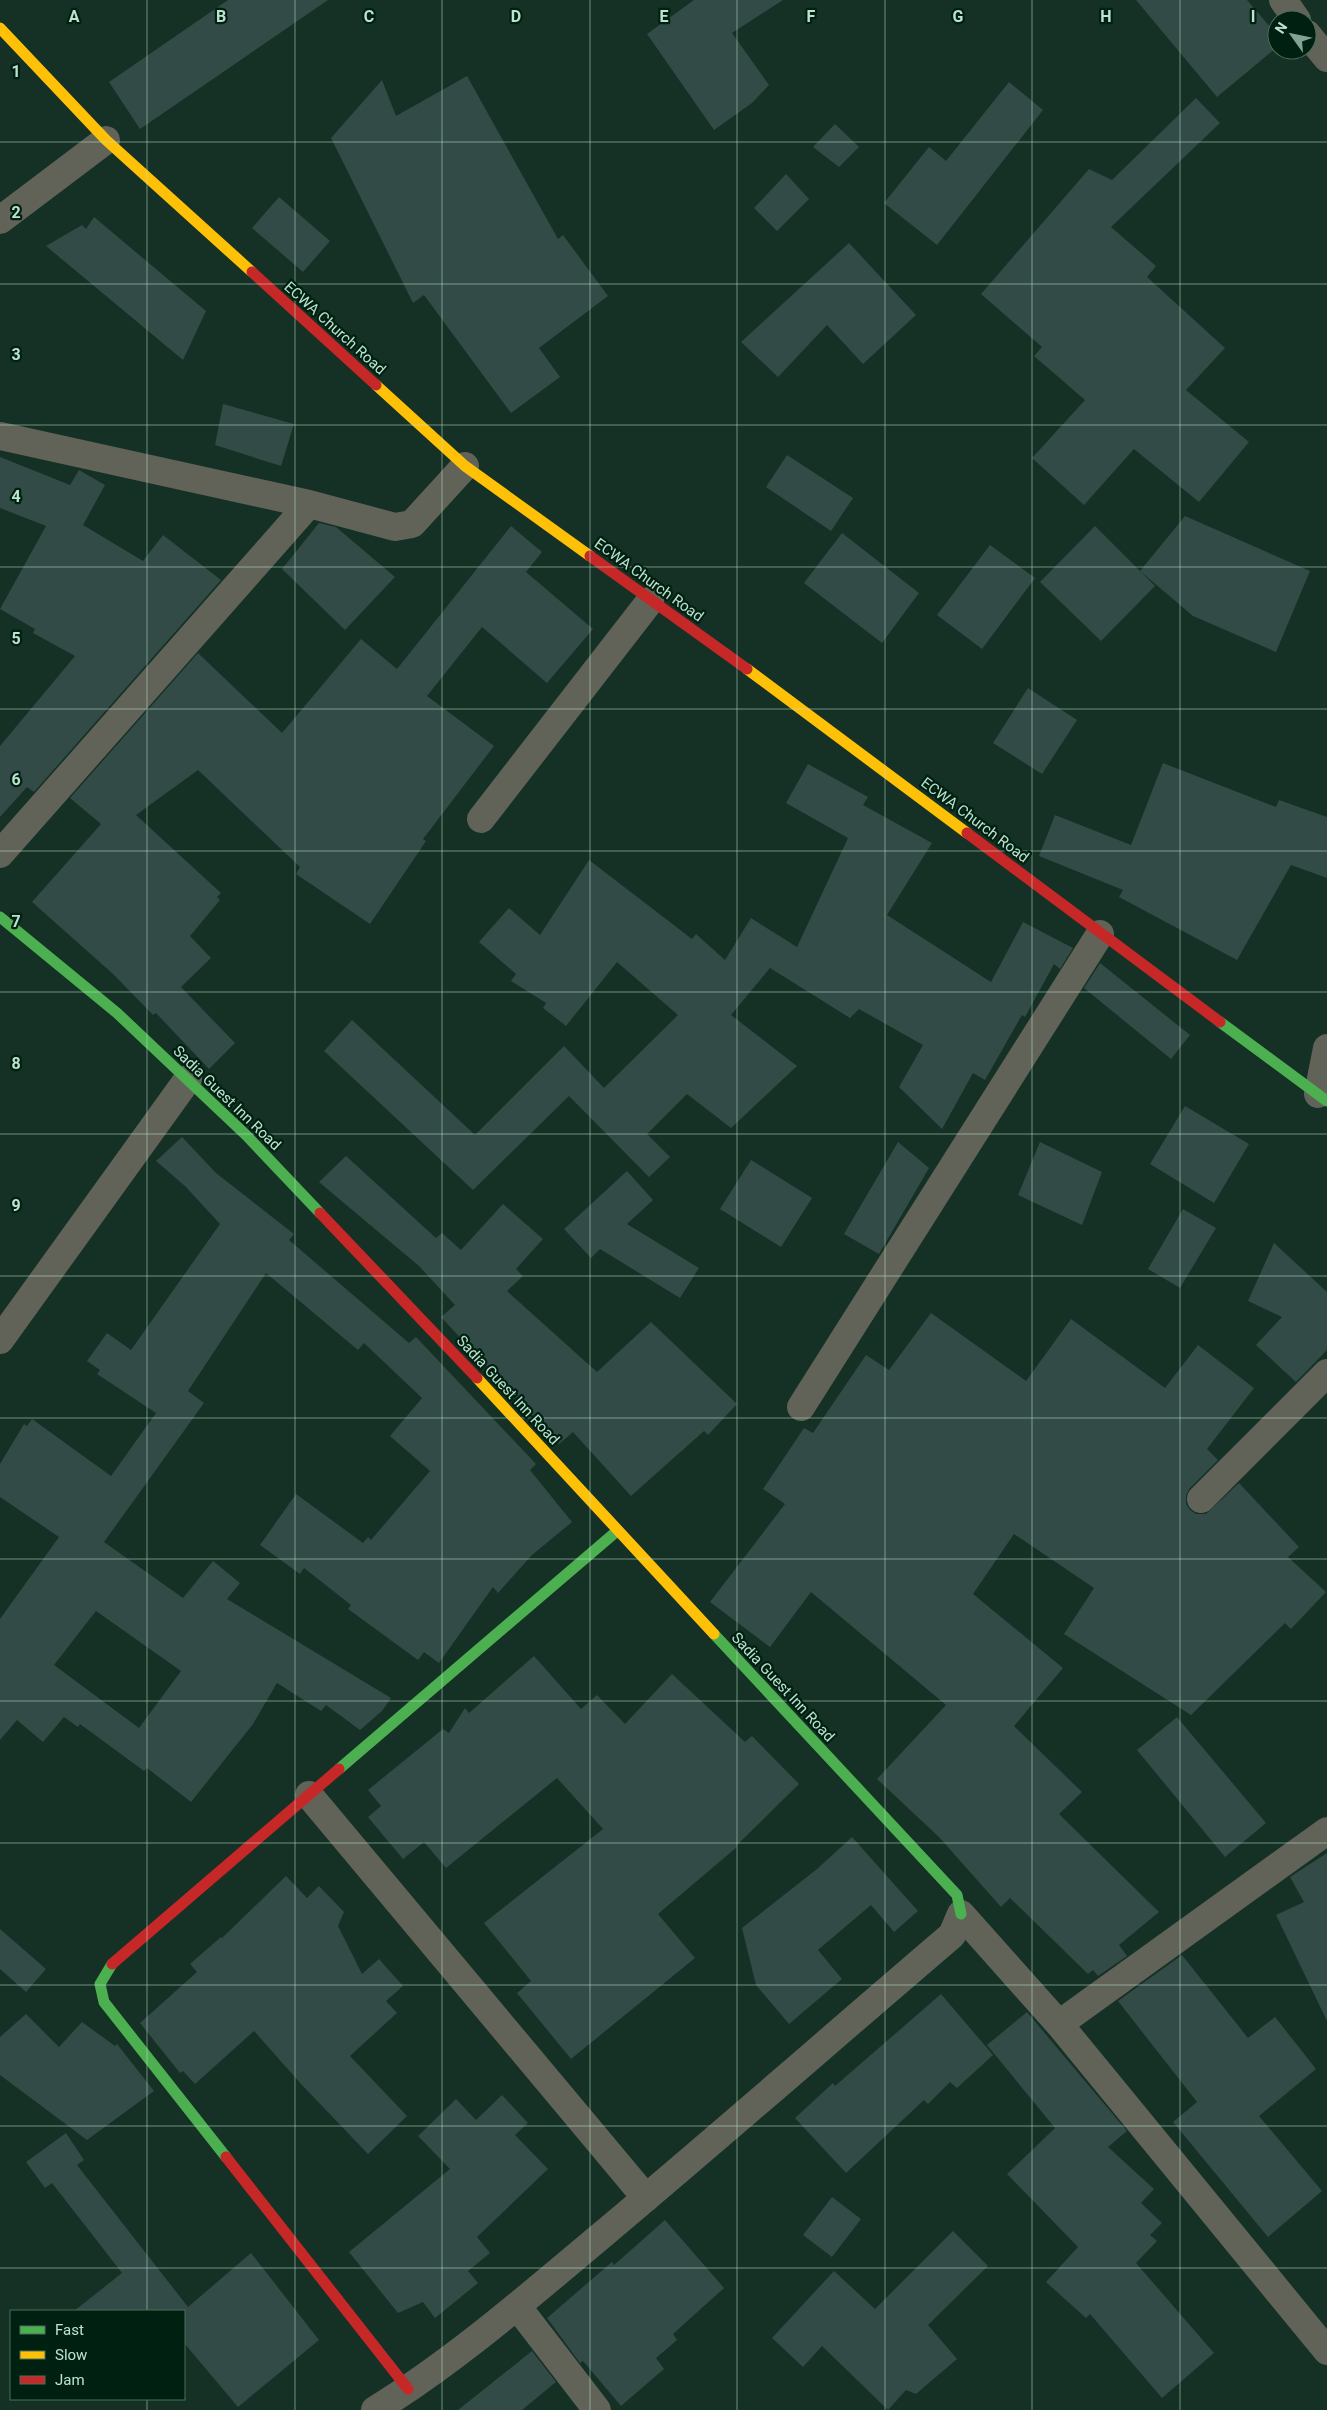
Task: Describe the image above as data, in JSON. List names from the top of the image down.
{
  "streets": {
    "street": ["ECWA Church Road", "Sadia Guest Inn Road"]
  },
  "legend": ["Fast", "Slow", "Jam"],
  "north": "top left",
  "grid": {
    "columns": [
      "A",
      "B",
      "C",
      "D",
      "E",
      "F",
      "G",
      "H",
      "I"
    ],
    "rows": [
      "1",
      "2",
      "3",
      "4",
      "5",
      "6",
      "7",
      "8",
      "9"
    ]
  }
}
